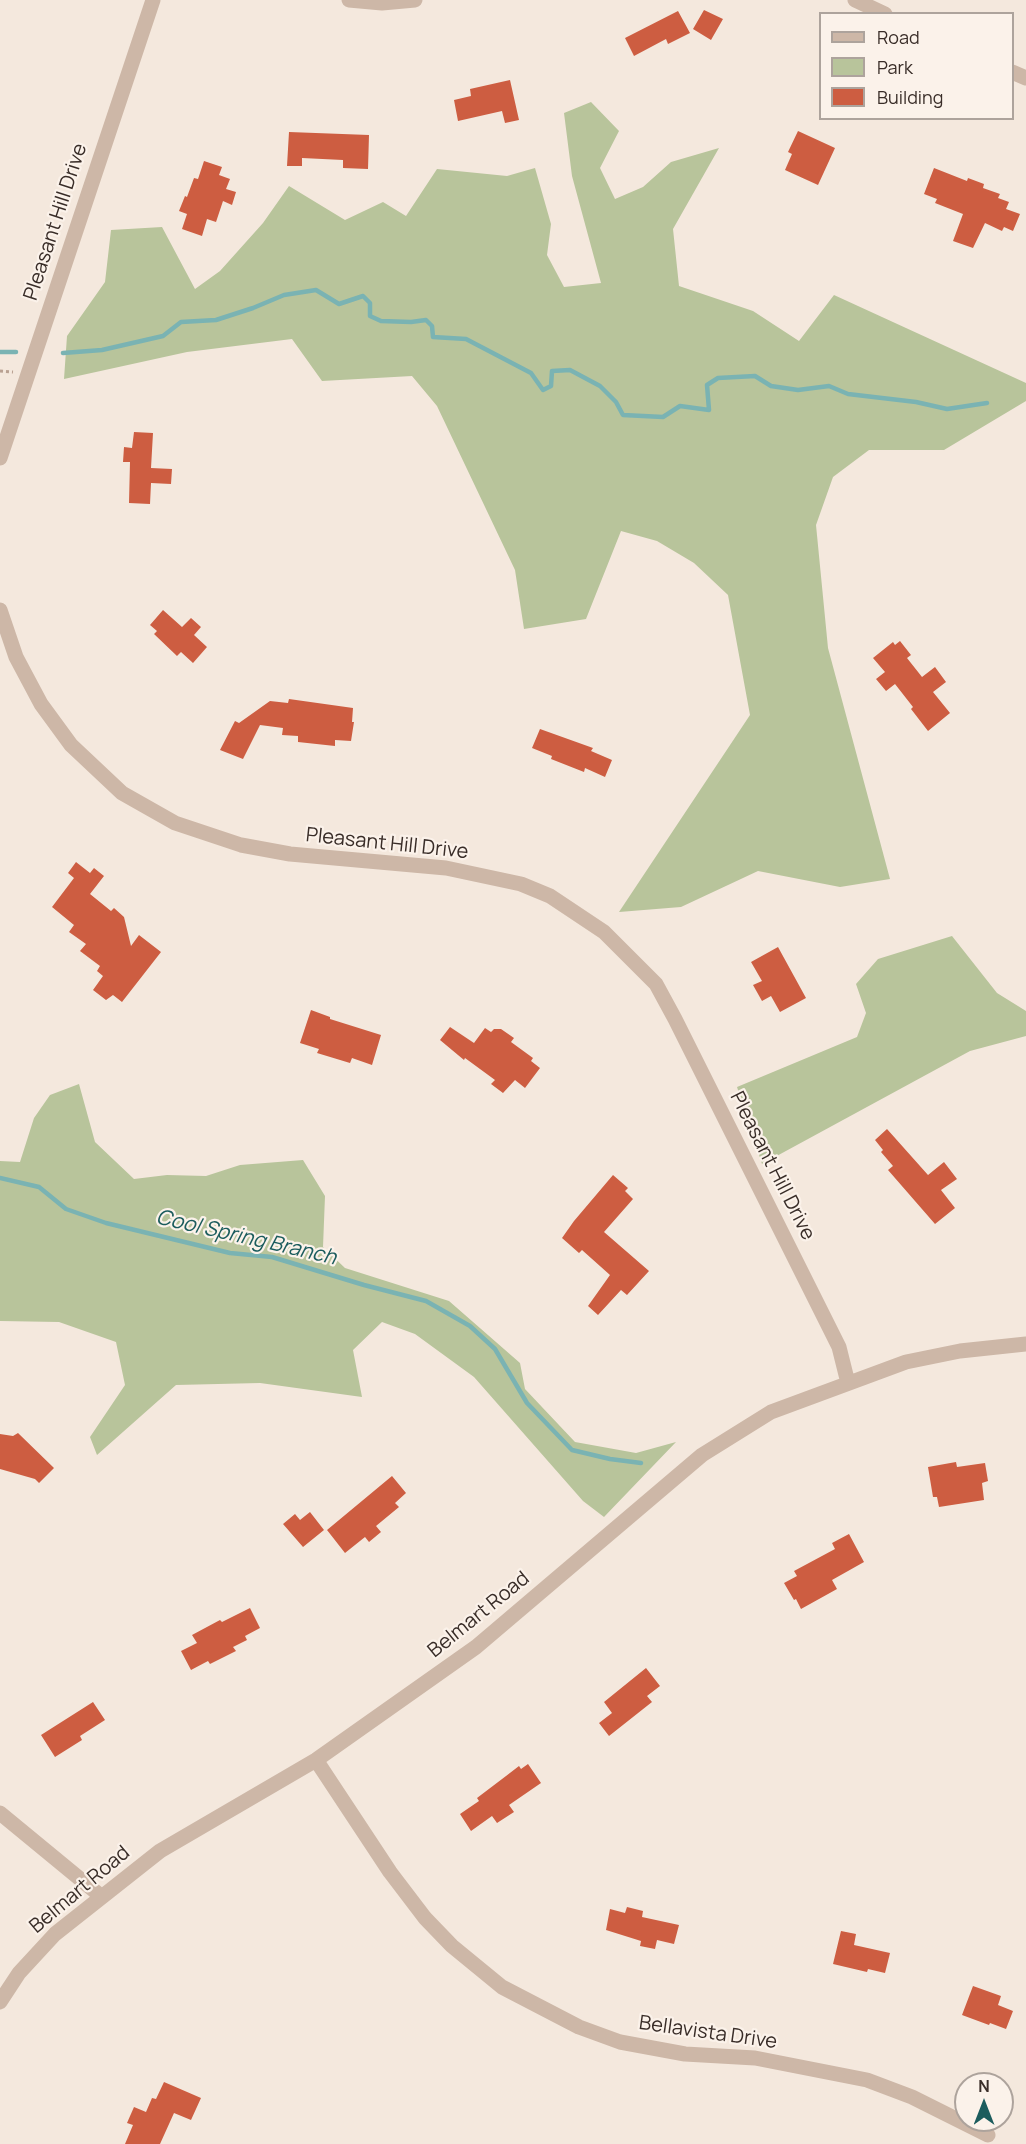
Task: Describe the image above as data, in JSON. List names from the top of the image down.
{
  "streets": {
    "street": ["Pleasant Hill Drive", "Belmart Road", "Bellavista Drive"]
  },
  "crossings": [
    ["Pleasant Hill Drive", "Belmart Road"],
    ["Belmart Road", "Bellavista Drive"]
  ],
  "water": ["Cool Spring Branch"],
  "legend": ["Road", "Park", "Building"],
  "north": "top"
}
